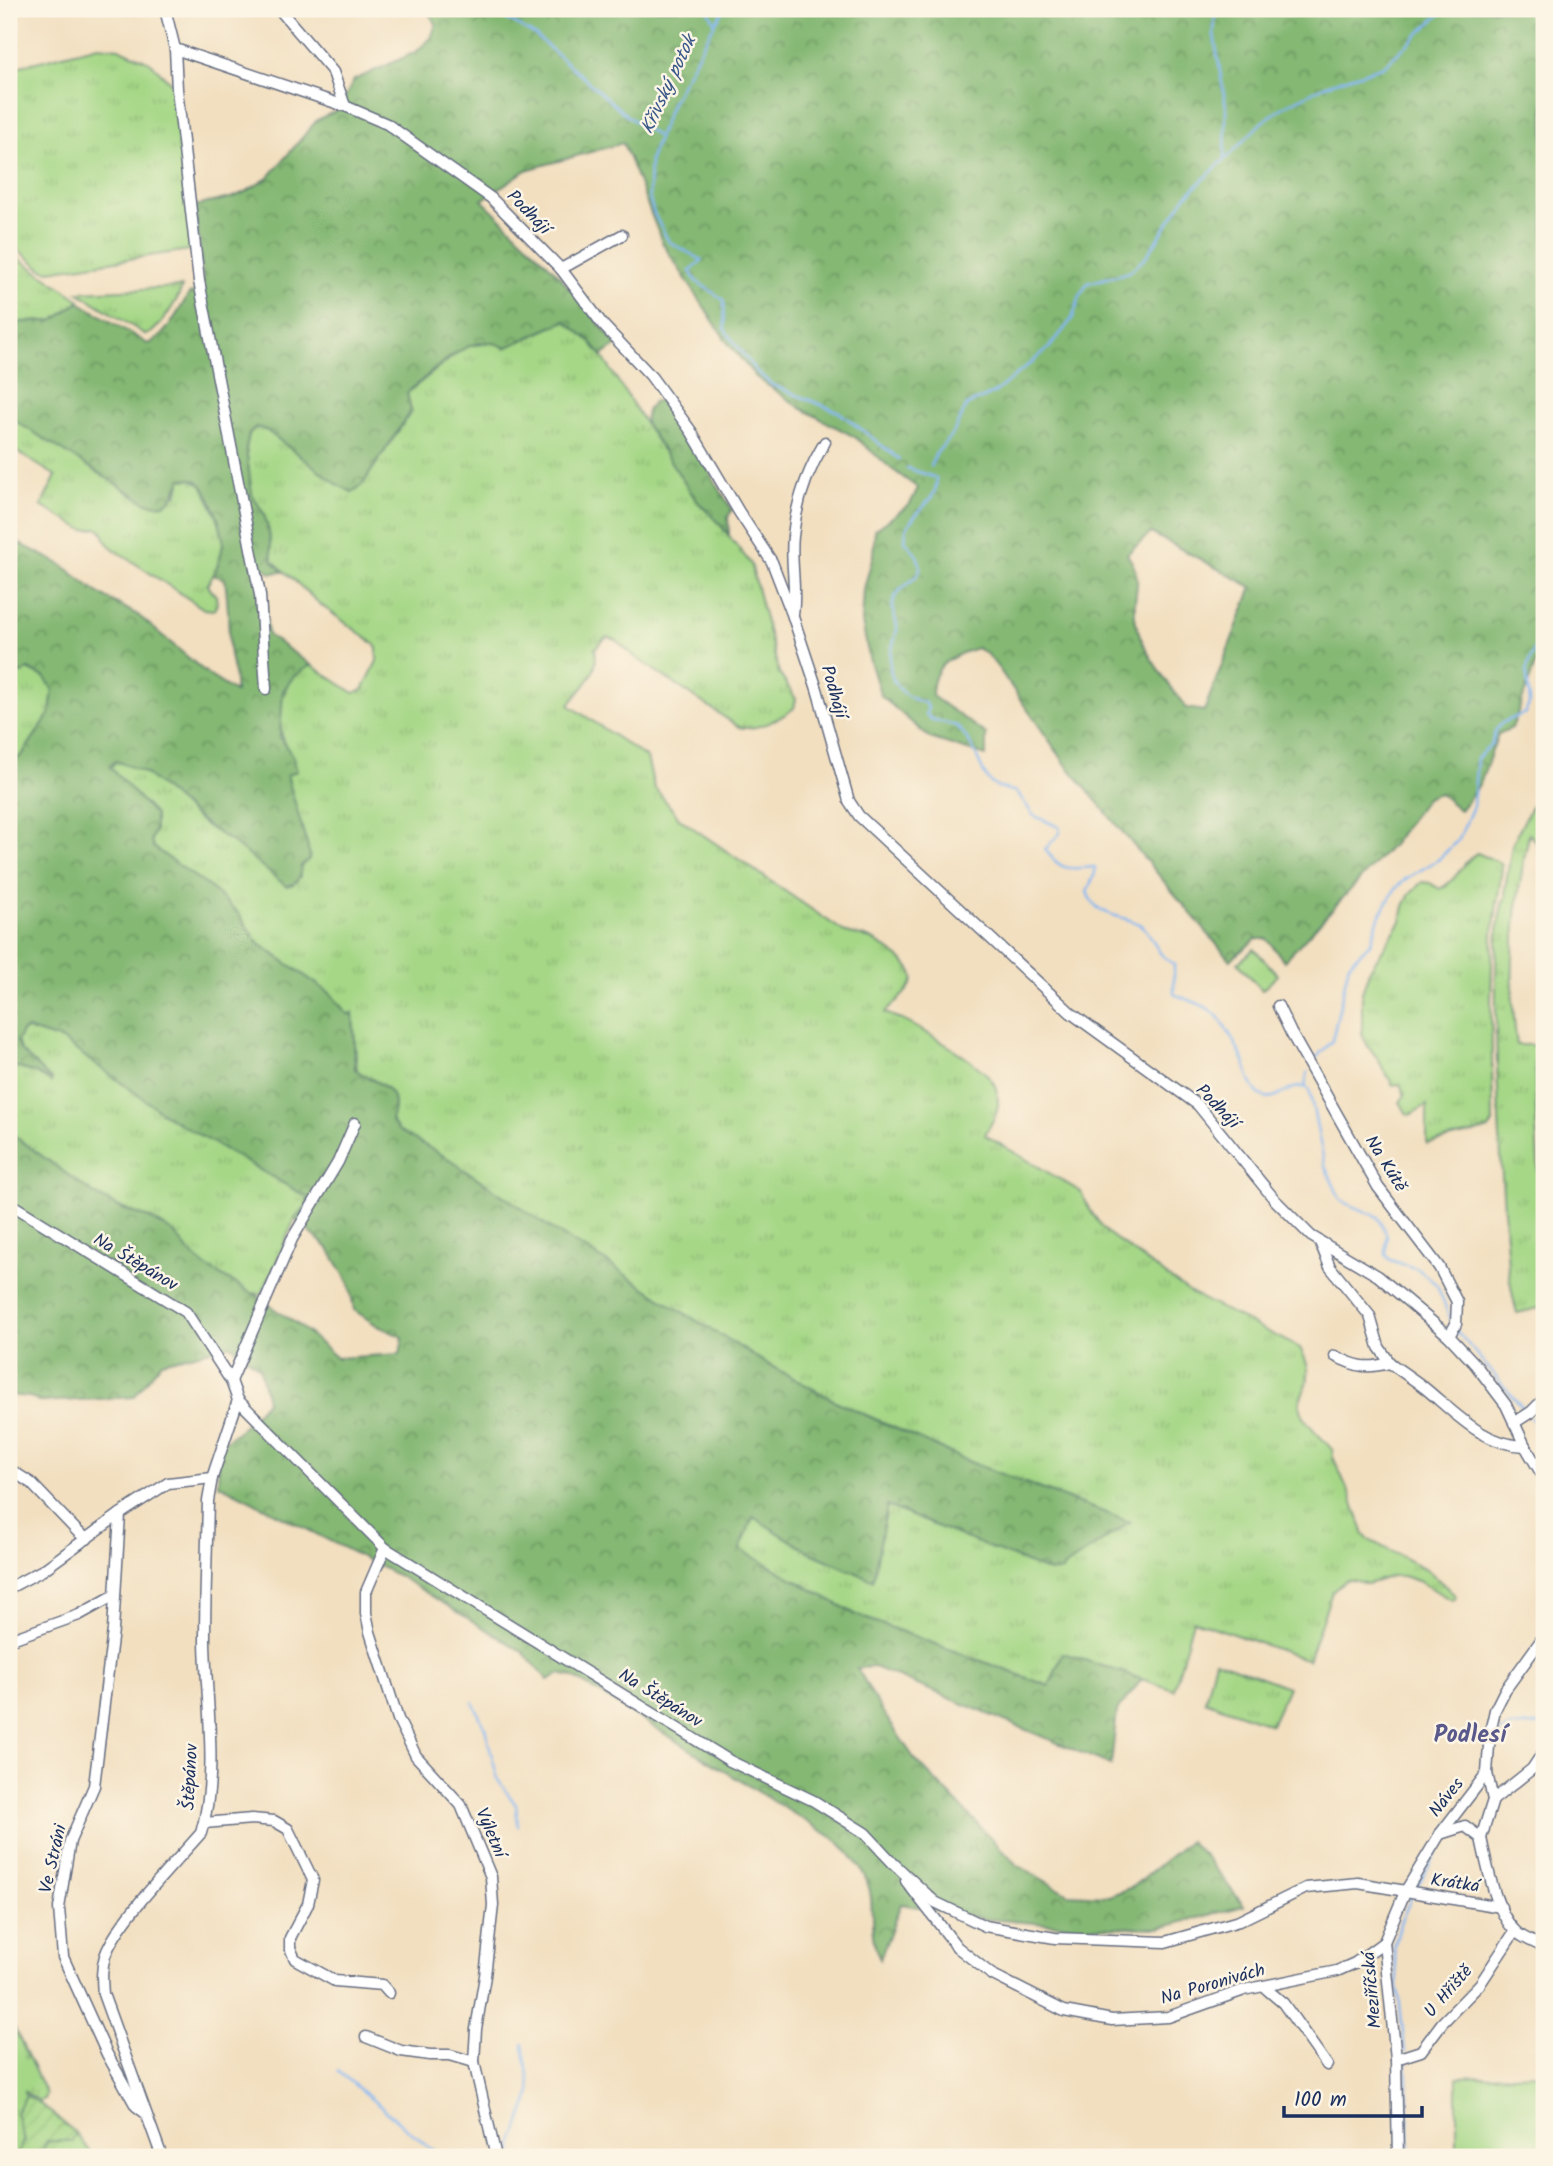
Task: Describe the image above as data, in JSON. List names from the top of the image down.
{
  "streets": {
    "street": [
      "Podhájí",
      "Na Kútě",
      "Na Štěpánov",
      "Štěpánov",
      "Náves",
      "Výletní",
      "Ve Stráni",
      "Krátká",
      "Na Poronivách",
      "Meziříčská",
      "U Hřiště"
    ]
  },
  "crossings": [
    ["Podhájí", "Na Kútě"],
    ["Na Štěpánov", "Štěpánov"],
    ["Na Štěpánov", "Výletní"],
    ["Na Štěpánov", "Krátká"],
    ["Na Štěpánov", "Na Poronivách"],
    ["Na Štěpánov", "Meziříčská"],
    ["Štěpánov", "Ve Stráni"],
    ["Náves", "Meziříčská"],
    ["Krátká", "Meziříčská"],
    ["Na Poronivách", "Meziříčská"],
    ["Meziříčská", "U Hřiště"]
  ],
  "districts": ["Podlesí"],
  "water": ["Křivský potok"],
  "scale_bar": "100 m"
}
